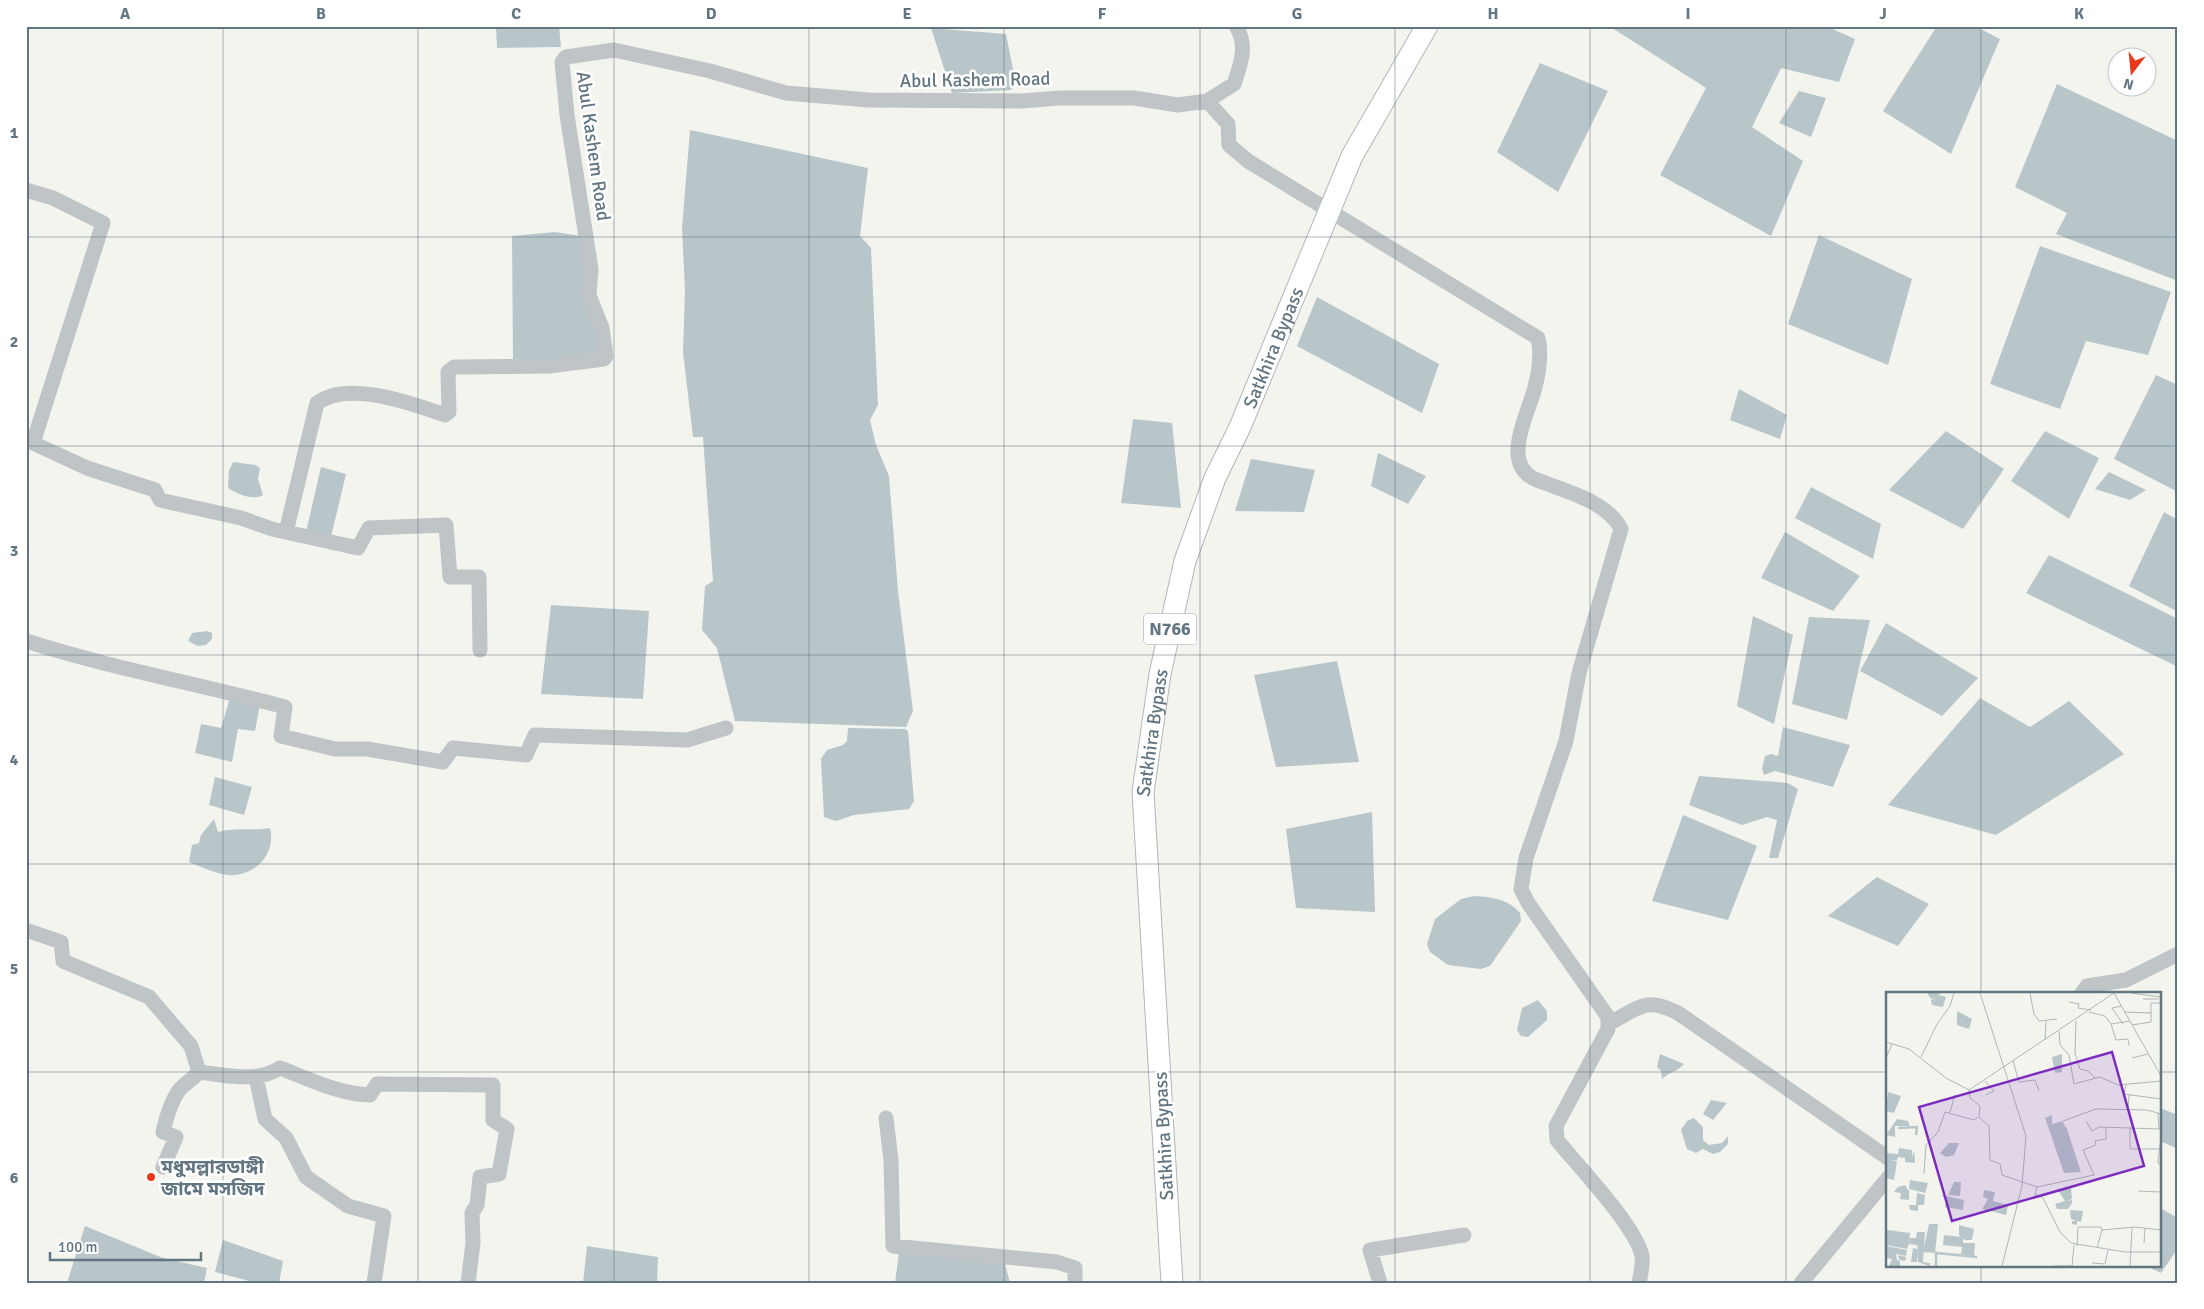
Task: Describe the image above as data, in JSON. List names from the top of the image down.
{
  "streets": {
    "highway": ["Satkhira Bypass", "N766"],
    "street": ["Abul Kashem Road"]
  },
  "places": ["মধুমল্লারডাঙ্গী জামে মসজিদ"],
  "scale_bar": "100 m",
  "north": "bottom",
  "grid": {
    "columns": [
      "A",
      "B",
      "C",
      "D",
      "E",
      "F",
      "G",
      "H",
      "I",
      "J",
      "K"
    ],
    "rows": [
      "1",
      "2",
      "3",
      "4",
      "5",
      "6"
    ]
  }
}
